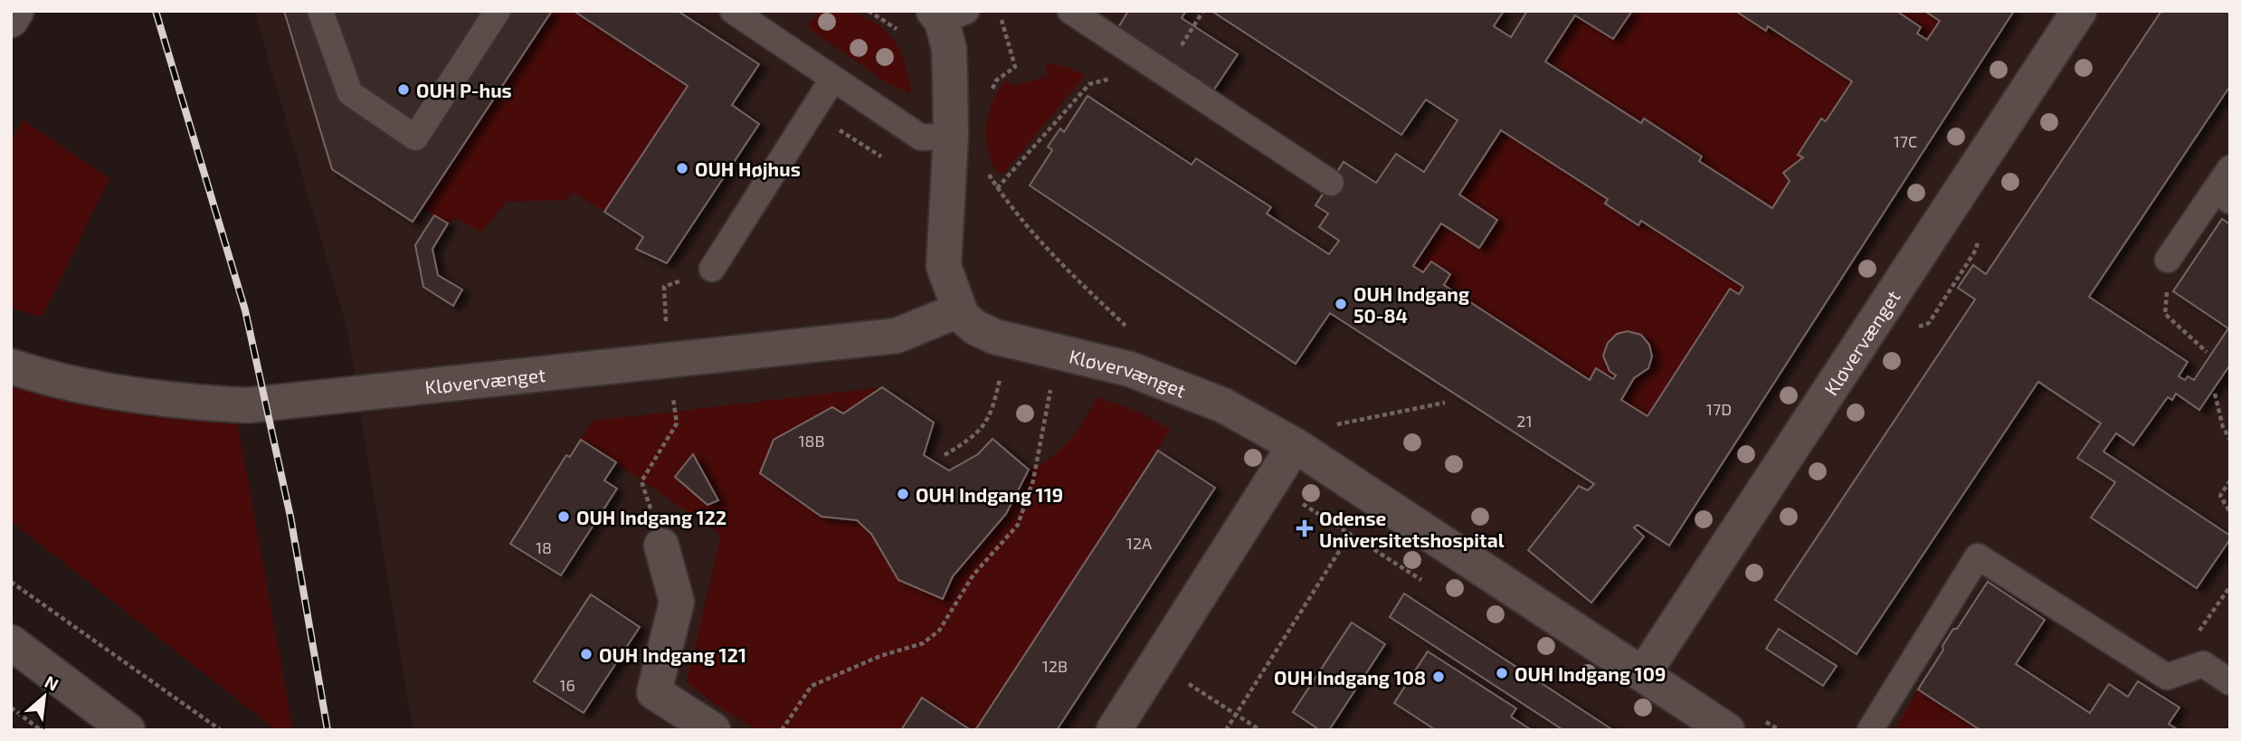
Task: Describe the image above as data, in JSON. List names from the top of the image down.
{
  "streets": {
    "street": ["Kløvervænget"]
  },
  "places": {
    "other": [
      "OUH P-hus",
      "OUH Højhus",
      "OUH Indgang 50-84",
      "OUH Indgang 119",
      "OUH Indgang 122",
      "OUH Indgang 121",
      "OUH Indgang 109",
      "OUH Indgang 108"
    ],
    "health": ["Odense Universitetshospital"]
  },
  "house_numbers": [
    "17C",
    "17D",
    "21",
    "18B",
    "12A",
    "18",
    "12B",
    "16"
  ],
  "north": "top right"
}
